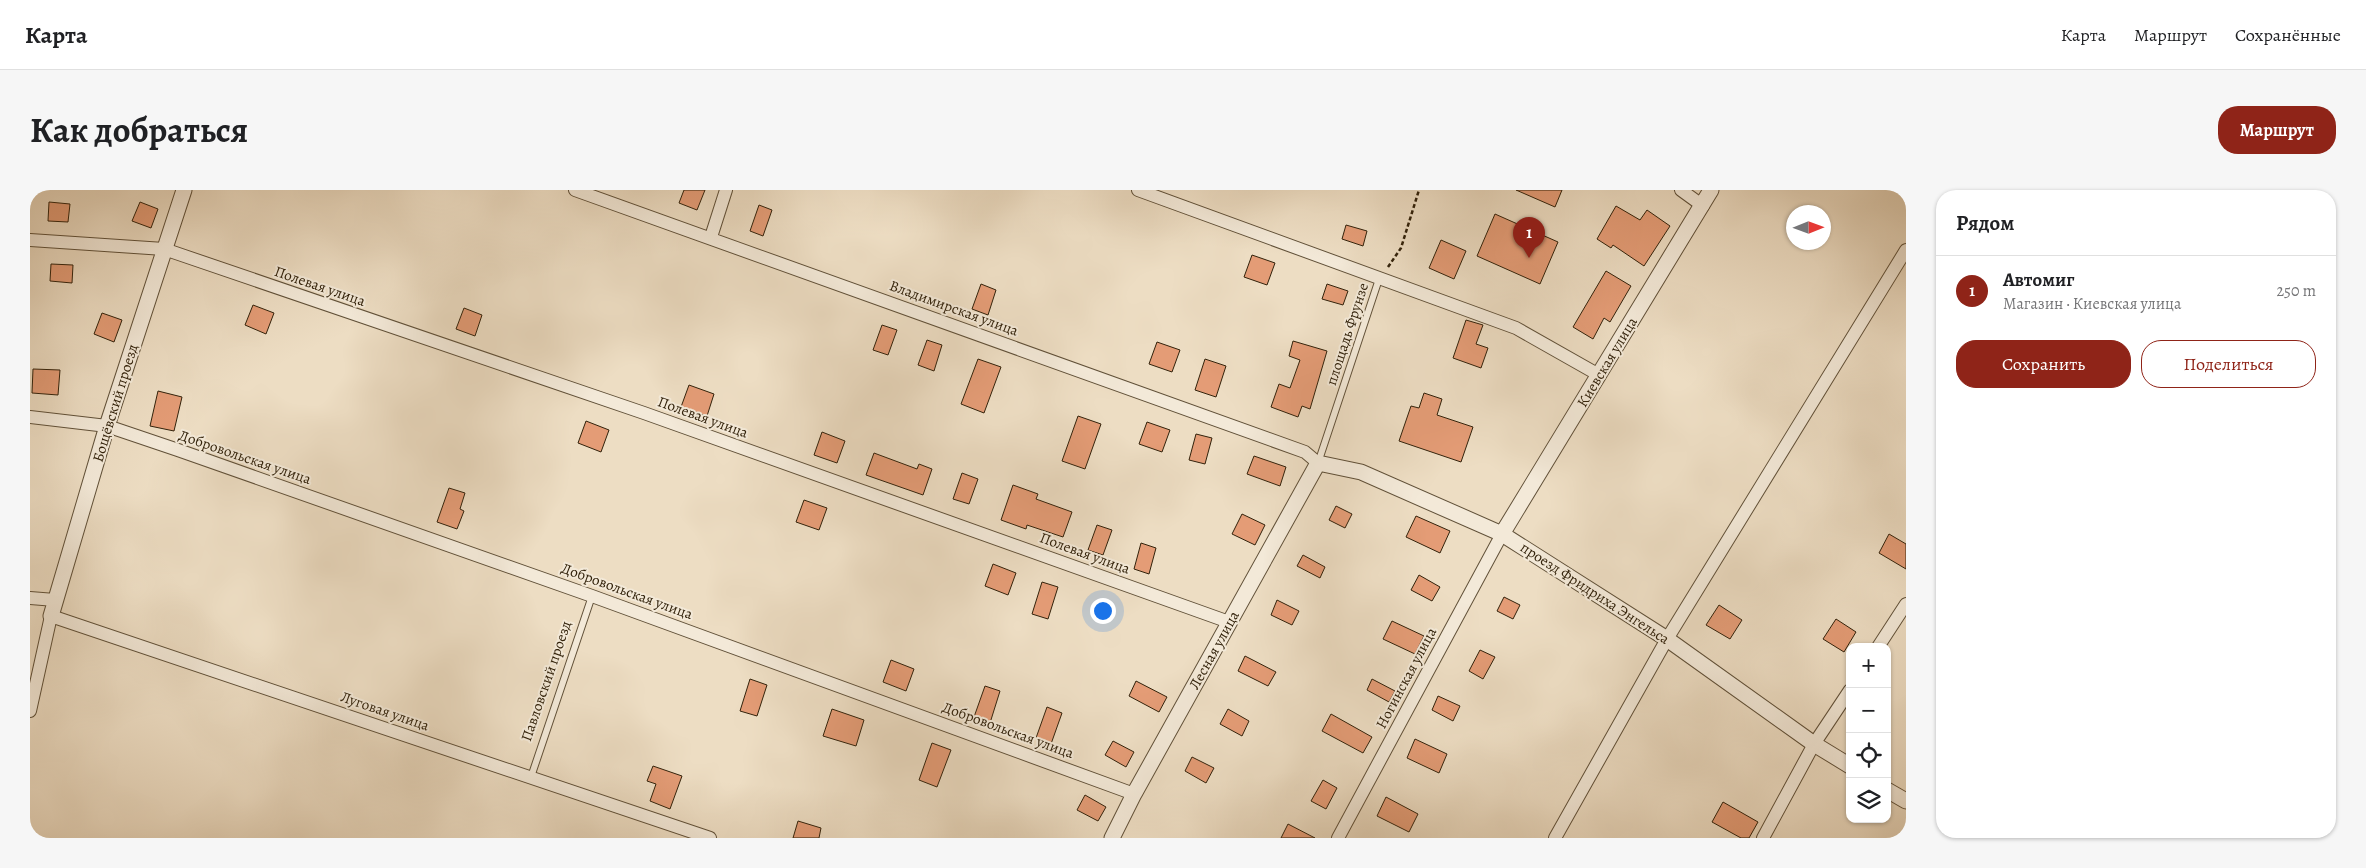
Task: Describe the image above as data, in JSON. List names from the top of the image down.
{
  "streets": {
    "street": [
      "Полевая улица",
      "Владимирская улица",
      "Киевская улица",
      "Бощёвский проезд",
      "Добровольская улица",
      "проезд Фридриха Энгельса",
      "Лесная улица",
      "Ногинская улица",
      "Луговая улица"
    ],
    "lane": ["площадь Фрунзе", "Павловский проезд"]
  },
  "crossings": [
    ["Полевая улица", "Бощёвский проезд"],
    ["Полевая улица", "Лесная улица"],
    ["Владимирская улица", "площадь Фрунзе"],
    ["Владимирская улица", "проезд Фридриха Энгельса"],
    ["Владимирская улица", "Лесная улица"],
    ["площадь Фрунзе", "проезд Фридриха Энгельса"],
    ["площадь Фрунзе", "Лесная улица"],
    ["Киевская улица", "проезд Фридриха Энгельса"],
    ["Киевская улица", "Ногинская улица"],
    ["Бощёвский проезд", "Добровольская улица"],
    ["Бощёвский проезд", "Луговая улица"],
    ["Добровольская улица", "Лесная улица"],
    ["Добровольская улица", "Павловский проезд"],
    ["проезд Фридриха Энгельса", "Лесная улица"],
    ["проезд Фридриха Энгельса", "Ногинская улица"],
    ["Павловский проезд", "Луговая улица"]
  ],
  "north": "right",
  "page": {
    "header": "Карта",
    "nav": ["Карта", "Маршрут", "Сохранённые"],
    "title": "Как добраться",
    "buttons": [
      "Маршрут",
      ["Сохранить", "Поделиться"]
    ],
    "heading": "Рядом",
    "pins": "1",
    "list": [
      {
        "mark": "1",
        "name": "Автомиг",
        "note": "Магазин · Киевская улица",
        "value": "250 m"
      }
    ],
    "map_buttons": ["+", "−"]
  }
}
